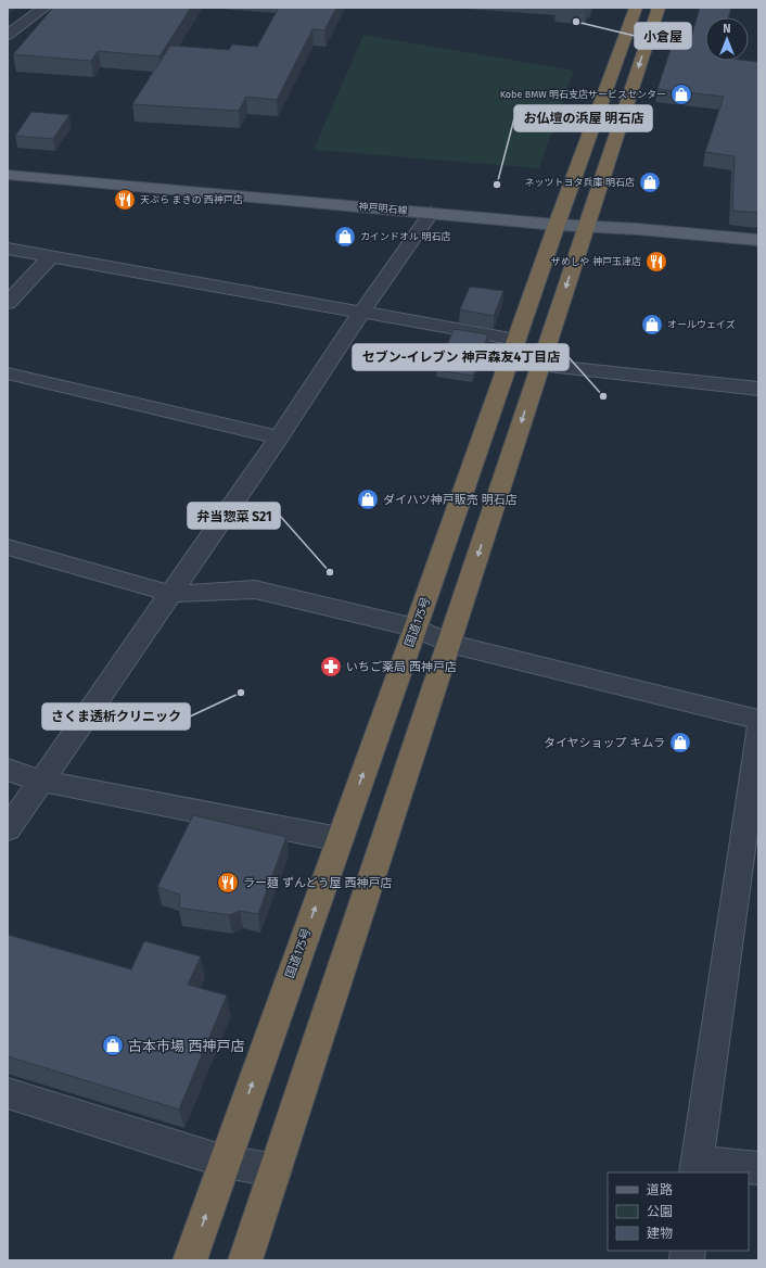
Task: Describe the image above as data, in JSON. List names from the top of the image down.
{
  "streets": {
    "highway": ["国道175号"],
    "main road": ["神戸明石線"]
  },
  "crossings": [
    ["神戸明石線", "国道175号"]
  ],
  "places": {
    "other": [
      "小倉屋",
      "お仏壇の浜屋 明石店",
      "セブン-イレブン 神戸森友4丁目店",
      "弁当惣菜 S21",
      "さくま透析クリニック"
    ],
    "shop": [
      "Kobe BMW 明石支店サービスセンター",
      "ネッツトヨタ兵庫 明石店",
      "カインドオル 明石店",
      "オールウェイズ",
      "ダイハツ神戸販売 明石店",
      "タイヤショップ キムラ",
      "古本市場 西神戸店"
    ],
    "restaurant": ["天ぷら まきの 西神戸店", "ザめしや 神戸玉津店", "ラー麺 ずんどう屋 西神戸店"],
    "pharmacy": ["いちご薬局 西神戸店"]
  },
  "legend": ["道路", "公園", "建物"],
  "north": "top"
}
